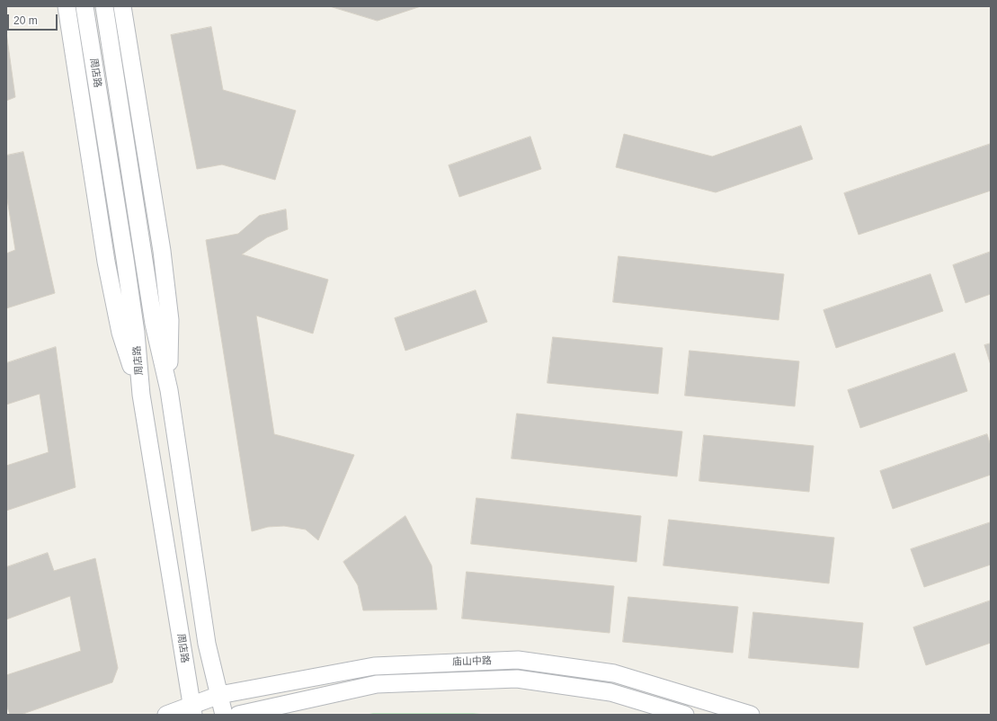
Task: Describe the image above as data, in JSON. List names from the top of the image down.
{
  "streets": {
    "street": ["周店路", "庙山中路"]
  },
  "crossings": [
    ["周店路", "庙山中路"]
  ],
  "scale_bar": "20 m"
}
